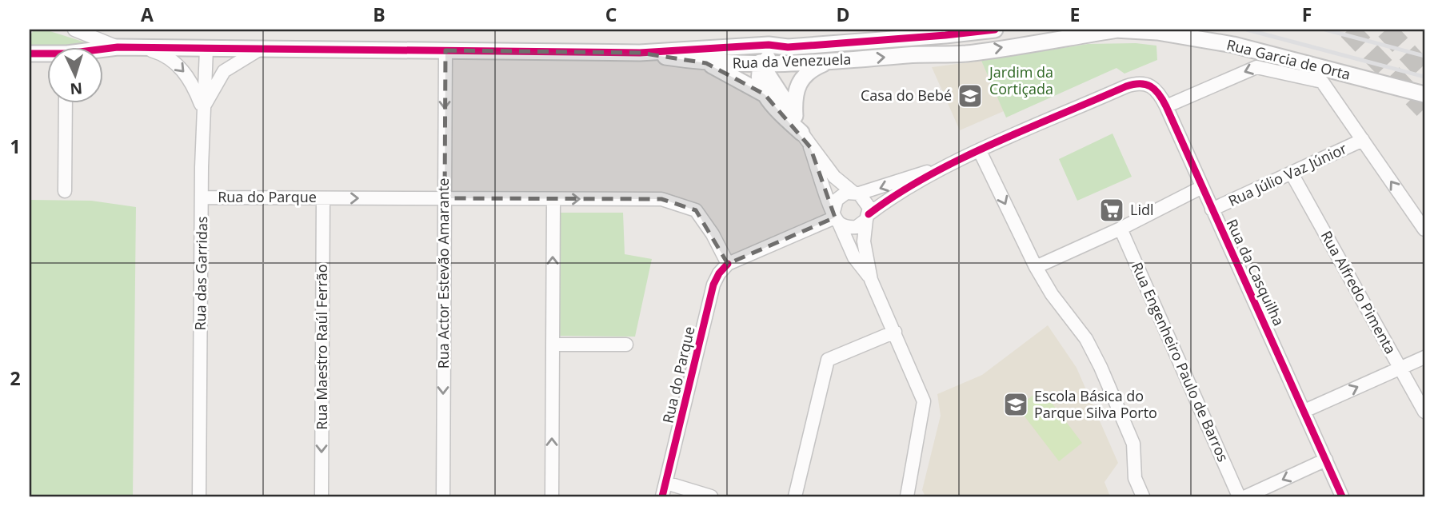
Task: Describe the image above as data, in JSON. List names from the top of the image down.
{
  "streets": {
    "street": [
      "Rua Garcia de Orta",
      "Rua da Venezuela",
      "Rua Júlio Vaz Júnior",
      "Rua do Parque",
      "Rua da Casquilha",
      "Rua das Garridas",
      "Rua Actor Estevão Amarante",
      "Rua Alfredo Pimenta",
      "Rua Maestro Raúl Ferrão",
      "Rua Engenheiro Paulo de Barros"
    ]
  },
  "crossings": [
    ["Rua Garcia de Orta", "Rua da Venezuela"],
    ["Rua da Venezuela", "Rua das Garridas"],
    ["Rua da Venezuela", "Rua Actor Estevão Amarante"],
    ["Rua Júlio Vaz Júnior", "Rua da Casquilha"],
    ["Rua Júlio Vaz Júnior", "Rua Alfredo Pimenta"],
    ["Rua do Parque", "Rua das Garridas"],
    ["Rua do Parque", "Rua Actor Estevão Amarante"],
    ["Rua do Parque", "Rua Maestro Raúl Ferrão"]
  ],
  "one_way": ["Rua do Parque", "Rua Maestro Raúl Ferrão"],
  "parks": ["Jardim da Cortiçada"],
  "places": {
    "school or university": ["Casa do Bebé", "Escola Básica do Parque Silva Porto"],
    "supermarket": ["Lidl"]
  },
  "north": "bottom",
  "grid": {
    "columns": [
      "A",
      "B",
      "C",
      "D",
      "E",
      "F"
    ],
    "rows": ["1", "2"]
  }
}
